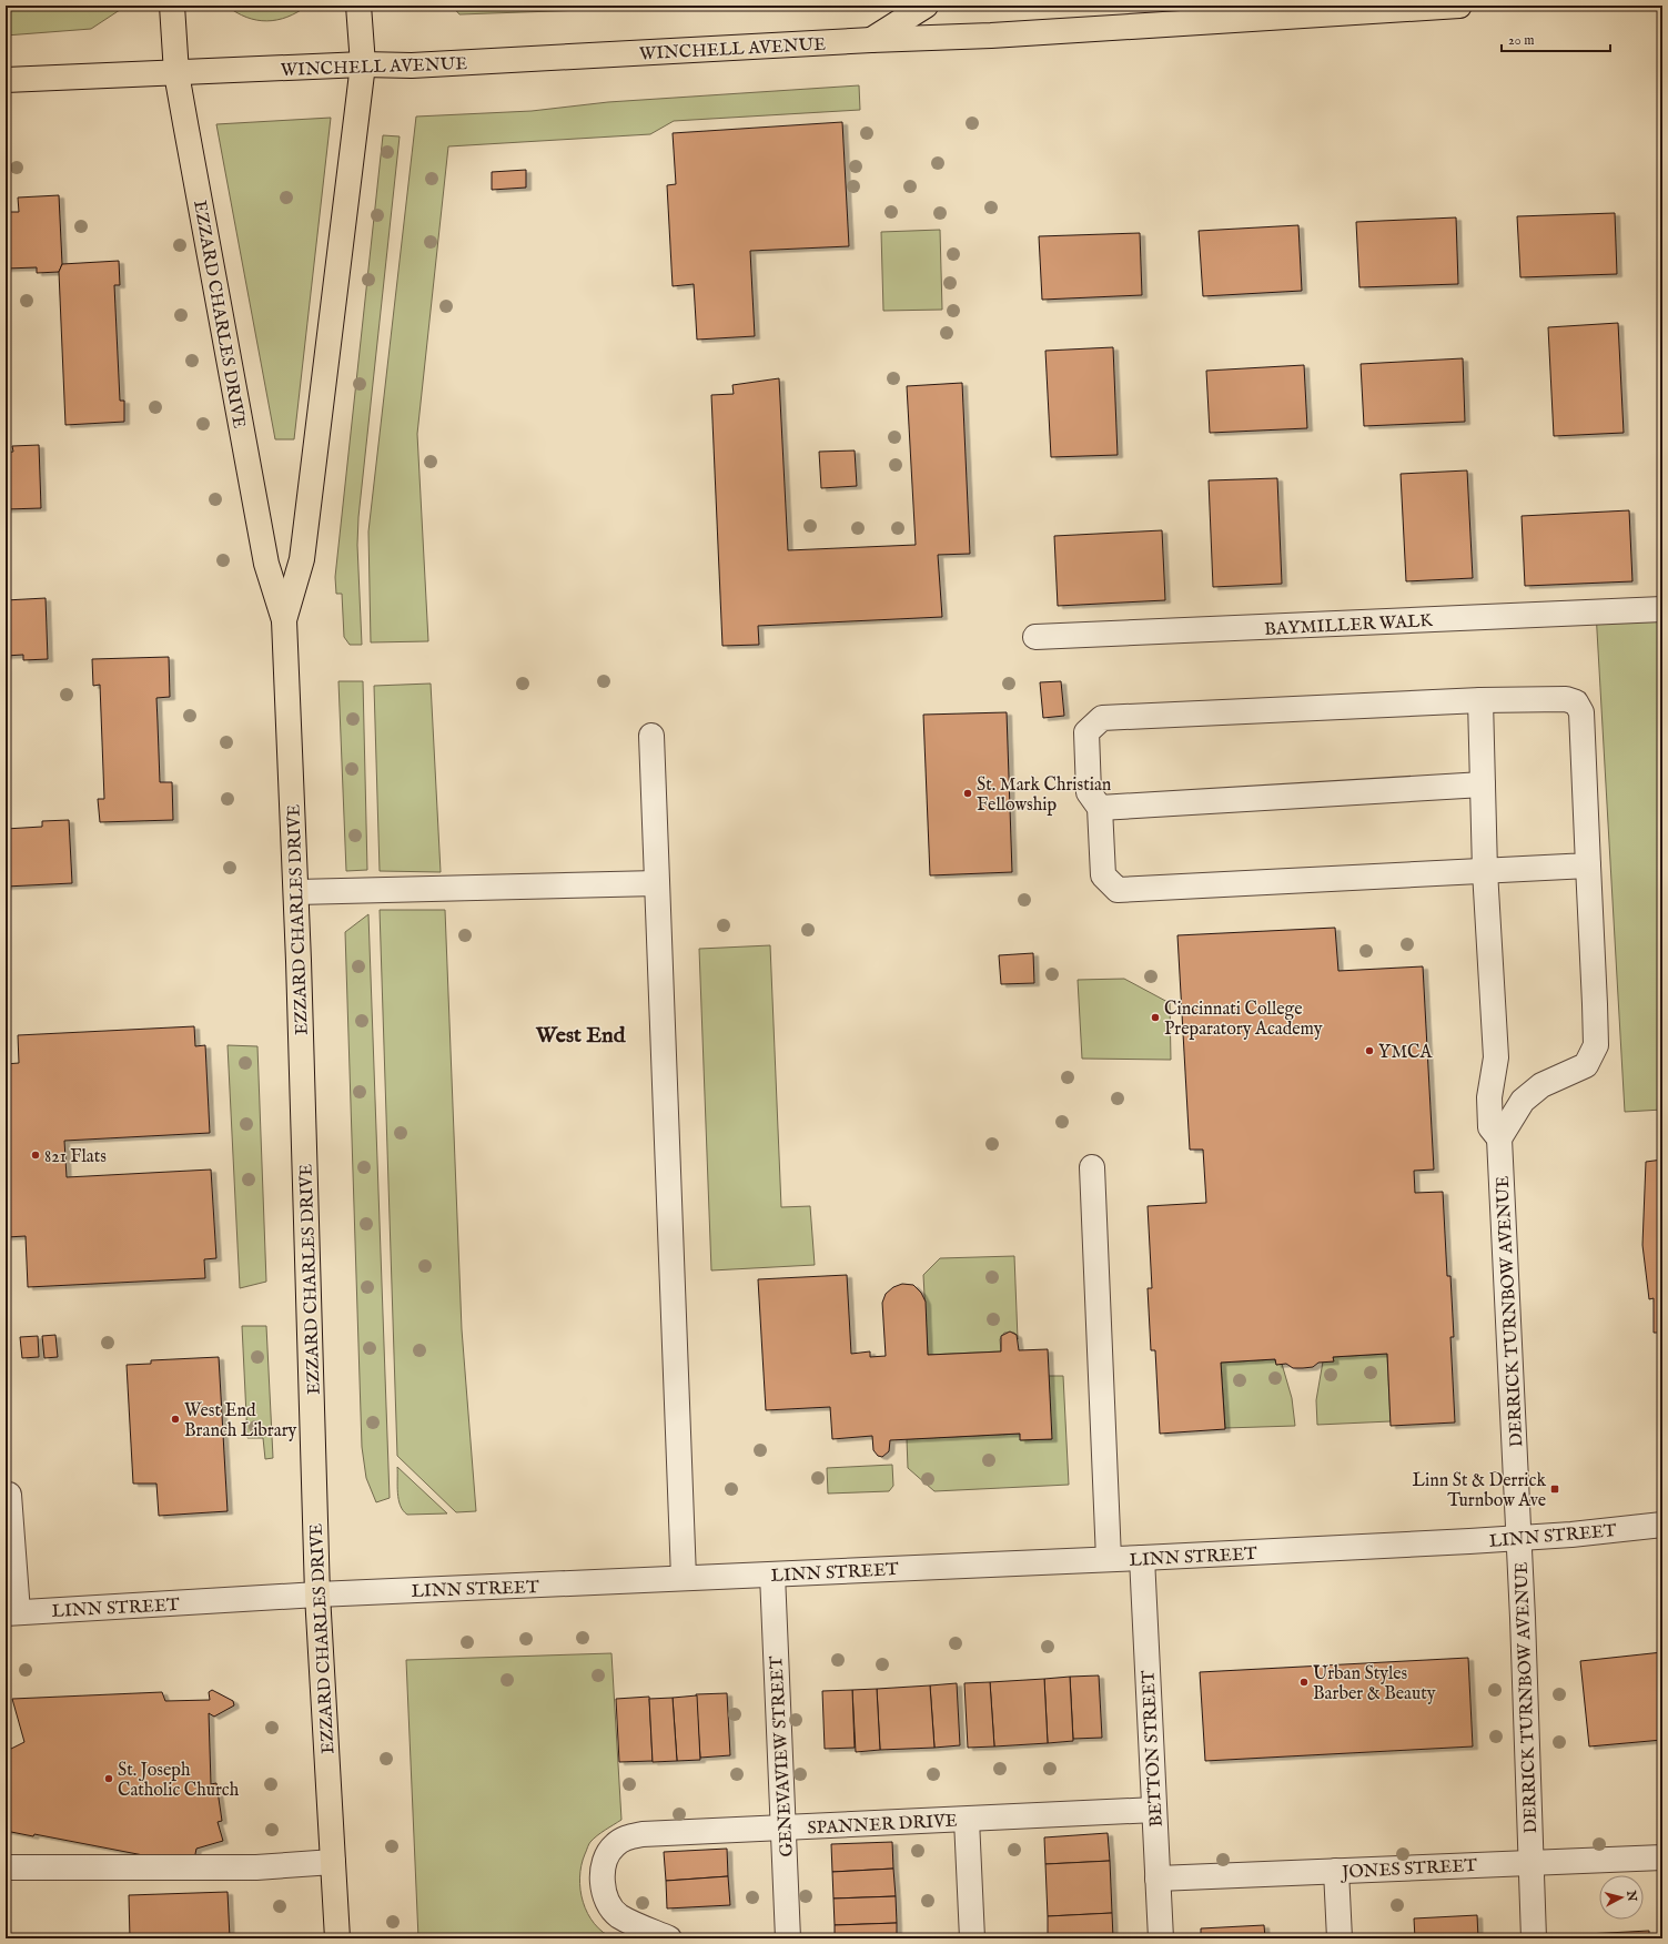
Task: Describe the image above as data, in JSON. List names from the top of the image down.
{
  "streets": {
    "main road": ["WINCHELL AVENUE", "EZZARD CHARLES DRIVE"],
    "street": [
      "BAYMILLER WALK",
      "DERRICK TURNBOW AVENUE",
      "LINN STREET",
      "BETTON STREET",
      "GENEVAVIEW STREET",
      "SPANNER DRIVE",
      "JONES STREET"
    ]
  },
  "crossings": [
    ["WINCHELL AVENUE", "EZZARD CHARLES DRIVE"],
    ["EZZARD CHARLES DRIVE", "LINN STREET"],
    ["DERRICK TURNBOW AVENUE", "LINN STREET"],
    ["DERRICK TURNBOW AVENUE", "JONES STREET"],
    ["LINN STREET", "BETTON STREET"],
    ["LINN STREET", "GENEVAVIEW STREET"],
    ["BETTON STREET", "SPANNER DRIVE"],
    ["BETTON STREET", "JONES STREET"],
    ["GENEVAVIEW STREET", "SPANNER DRIVE"]
  ],
  "districts": ["West End"],
  "places": {
    "other": [
      "St. Mark Christian Fellowship",
      "Cincinnati College Preparatory Academy",
      "YMCA",
      "821 Flats",
      "West End Branch Library",
      "Urban Styles Barber & Beauty",
      "St. Joseph Catholic Church"
    ],
    "transit": ["Linn St & Derrick Turnbow Ave"]
  },
  "scale_bar": "20 m",
  "north": "right"
}
